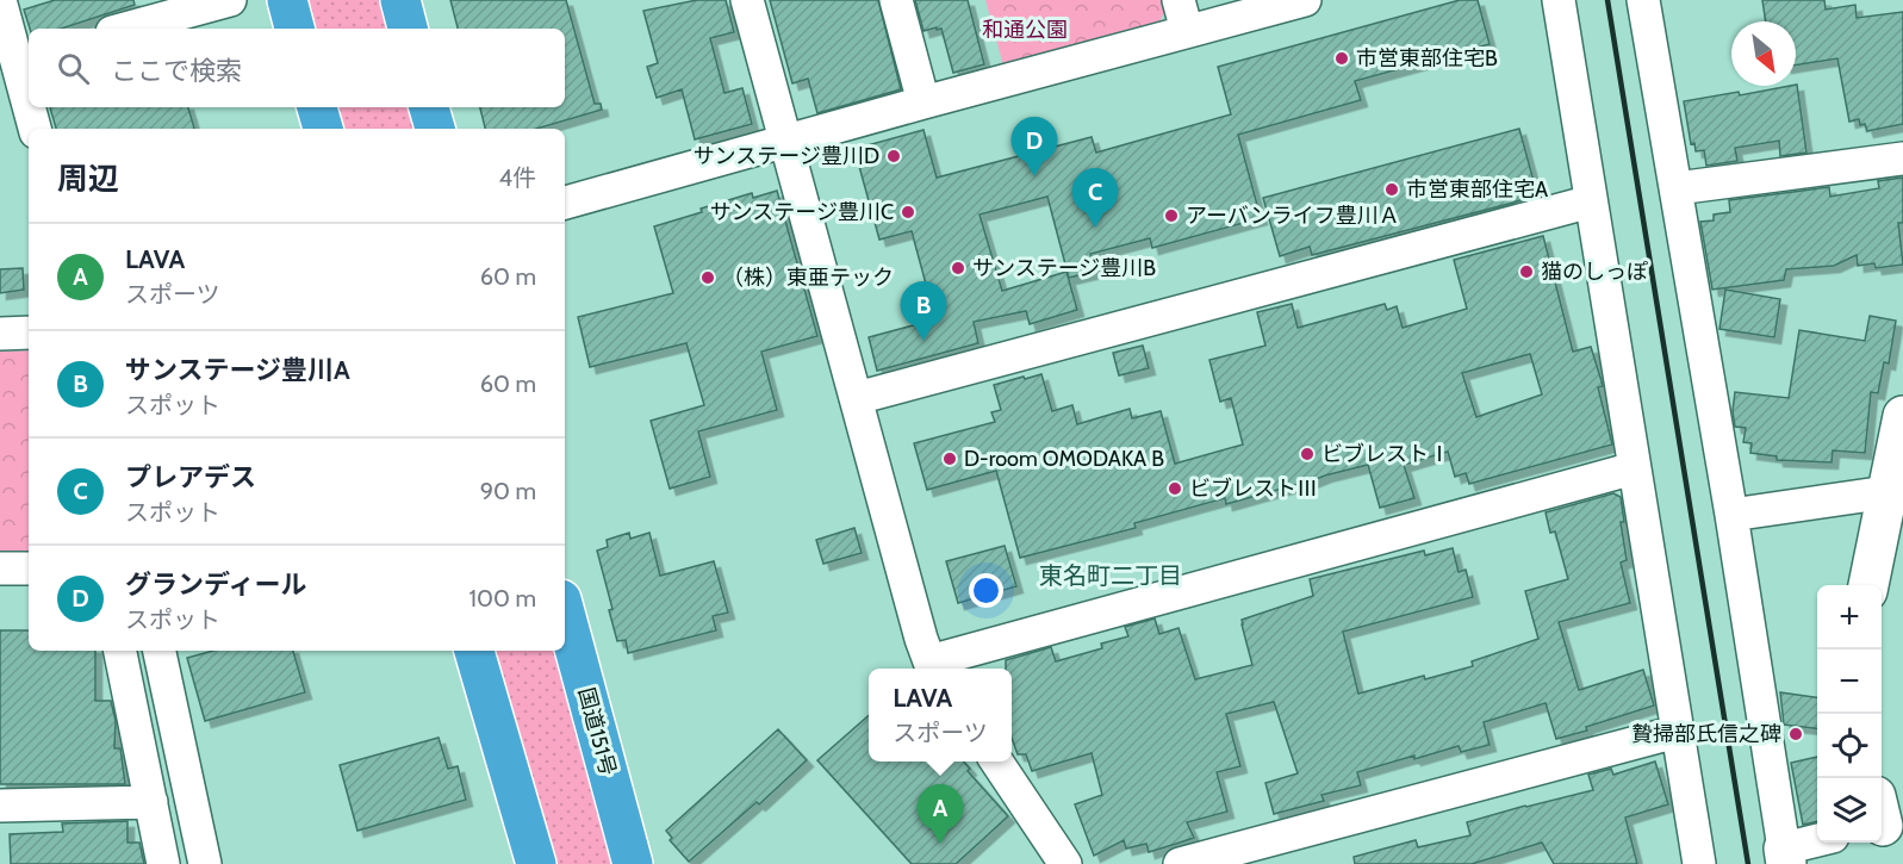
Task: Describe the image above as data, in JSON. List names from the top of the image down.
{
  "streets": {
    "highway": ["国道151号"]
  },
  "districts": ["東名町二丁目"],
  "parks": ["和通公園"],
  "places": [
    "市営東部住宅B",
    "サンステージ豊川D",
    "市営東部住宅A",
    "サンステージ豊川C",
    "アーバンライフ豊川Ａ",
    "サンステージ豊川B",
    "猫のしっぽ",
    "（株）東亜テック",
    "ビブレストⅠ",
    "D-room OMODAKA B",
    "ビブレストⅢ",
    "贄掃部氏信之碑"
  ],
  "north": "bottom right",
  "page": {
    "search": "ここで検索",
    "pins": [
      "D",
      "C",
      "B",
      "A"
    ],
    "heading": ["周辺", "4件"],
    "list": [
      {
        "mark": "A",
        "name": "LAVA",
        "note": "スポーツ",
        "value": "60 m"
      },
      {
        "mark": "B",
        "name": "サンステージ豊川A",
        "note": "スポット",
        "value": "60 m"
      },
      {
        "mark": "C",
        "name": "プレアデス",
        "note": "スポット",
        "value": "90 m"
      },
      {
        "mark": "D",
        "name": "グランディール",
        "note": "スポット",
        "value": "100 m"
      }
    ],
    "map_buttons": ["+", "−"],
    "popup": ["LAVA", "スポーツ"]
  }
}
